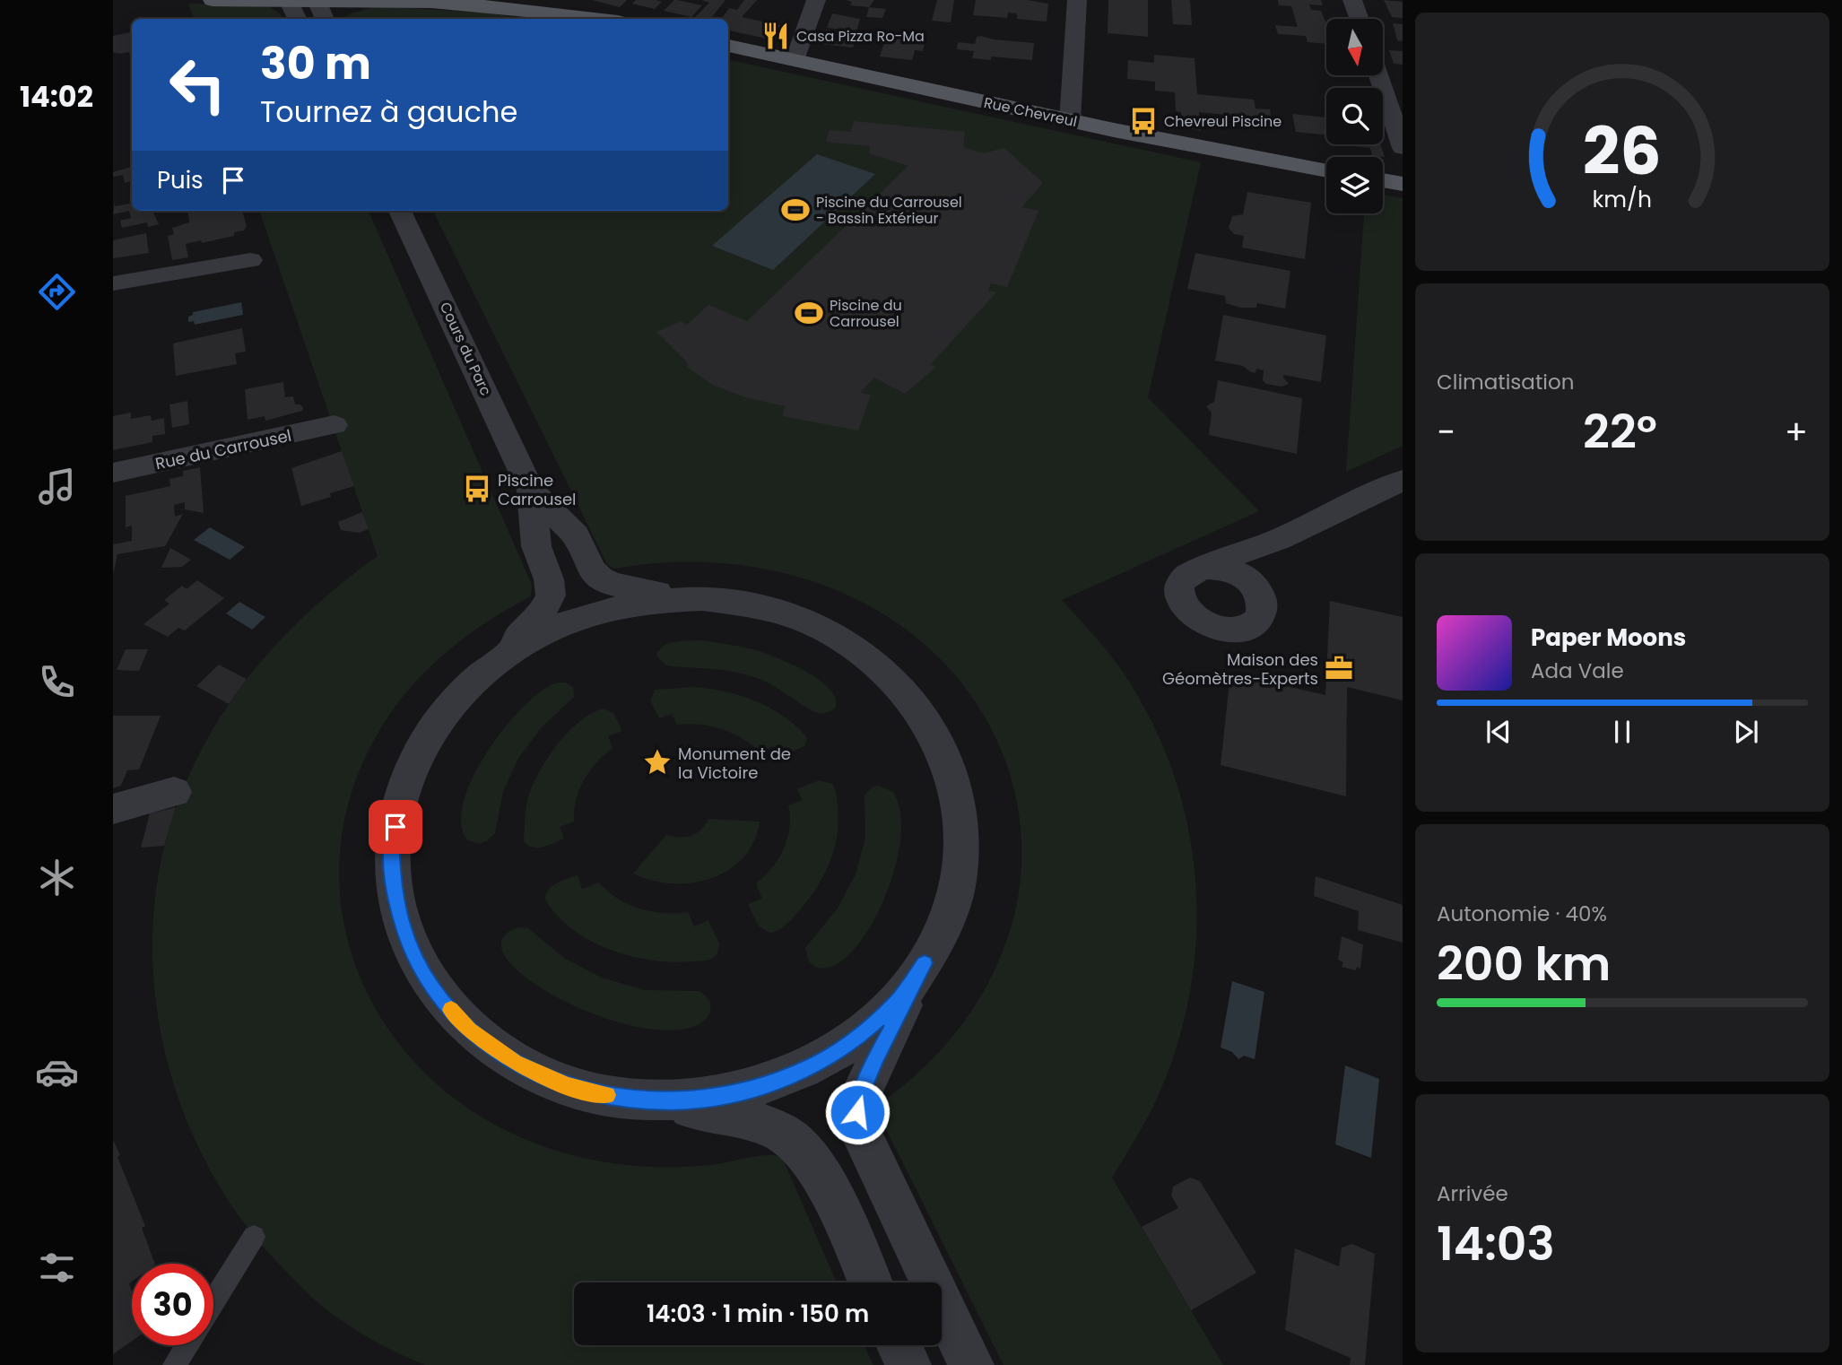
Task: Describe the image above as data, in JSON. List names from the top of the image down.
{
  "streets": {
    "main road": ["Rue Chevreul"],
    "street": ["Cours du Parc", "Rue du Carrousel"]
  },
  "places": {
    "restaurant": ["Casa Pizza Ro-Ma"],
    "bus stop": ["Chevreul Piscine", "Piscine Carrousel"],
    "sports": ["Piscine du Carrousel - Bassin Extérieur", "Piscine du Carrousel"],
    "office": ["Maison des Géomètres-Experts"],
    "place": ["Monument de la Victoire"]
  },
  "north": "bottom",
  "page": {
    "tabs": "14:02",
    "turn": ["30 m", "Tournez à gauche"],
    "then": "Puis",
    "tile": [
      "Climatisation",
      ["Autonomie · 40%", "200 km"],
      ["Arrivée", "14:03"]
    ],
    "heat": ["−", "22°", "+"],
    "song": ["Paper Moons", "Ada Vale"],
    "limit": "30",
    "trip": "14:03 · 1 min · 150 m",
    "gauge": ["26", "km/h"]
  }
}
